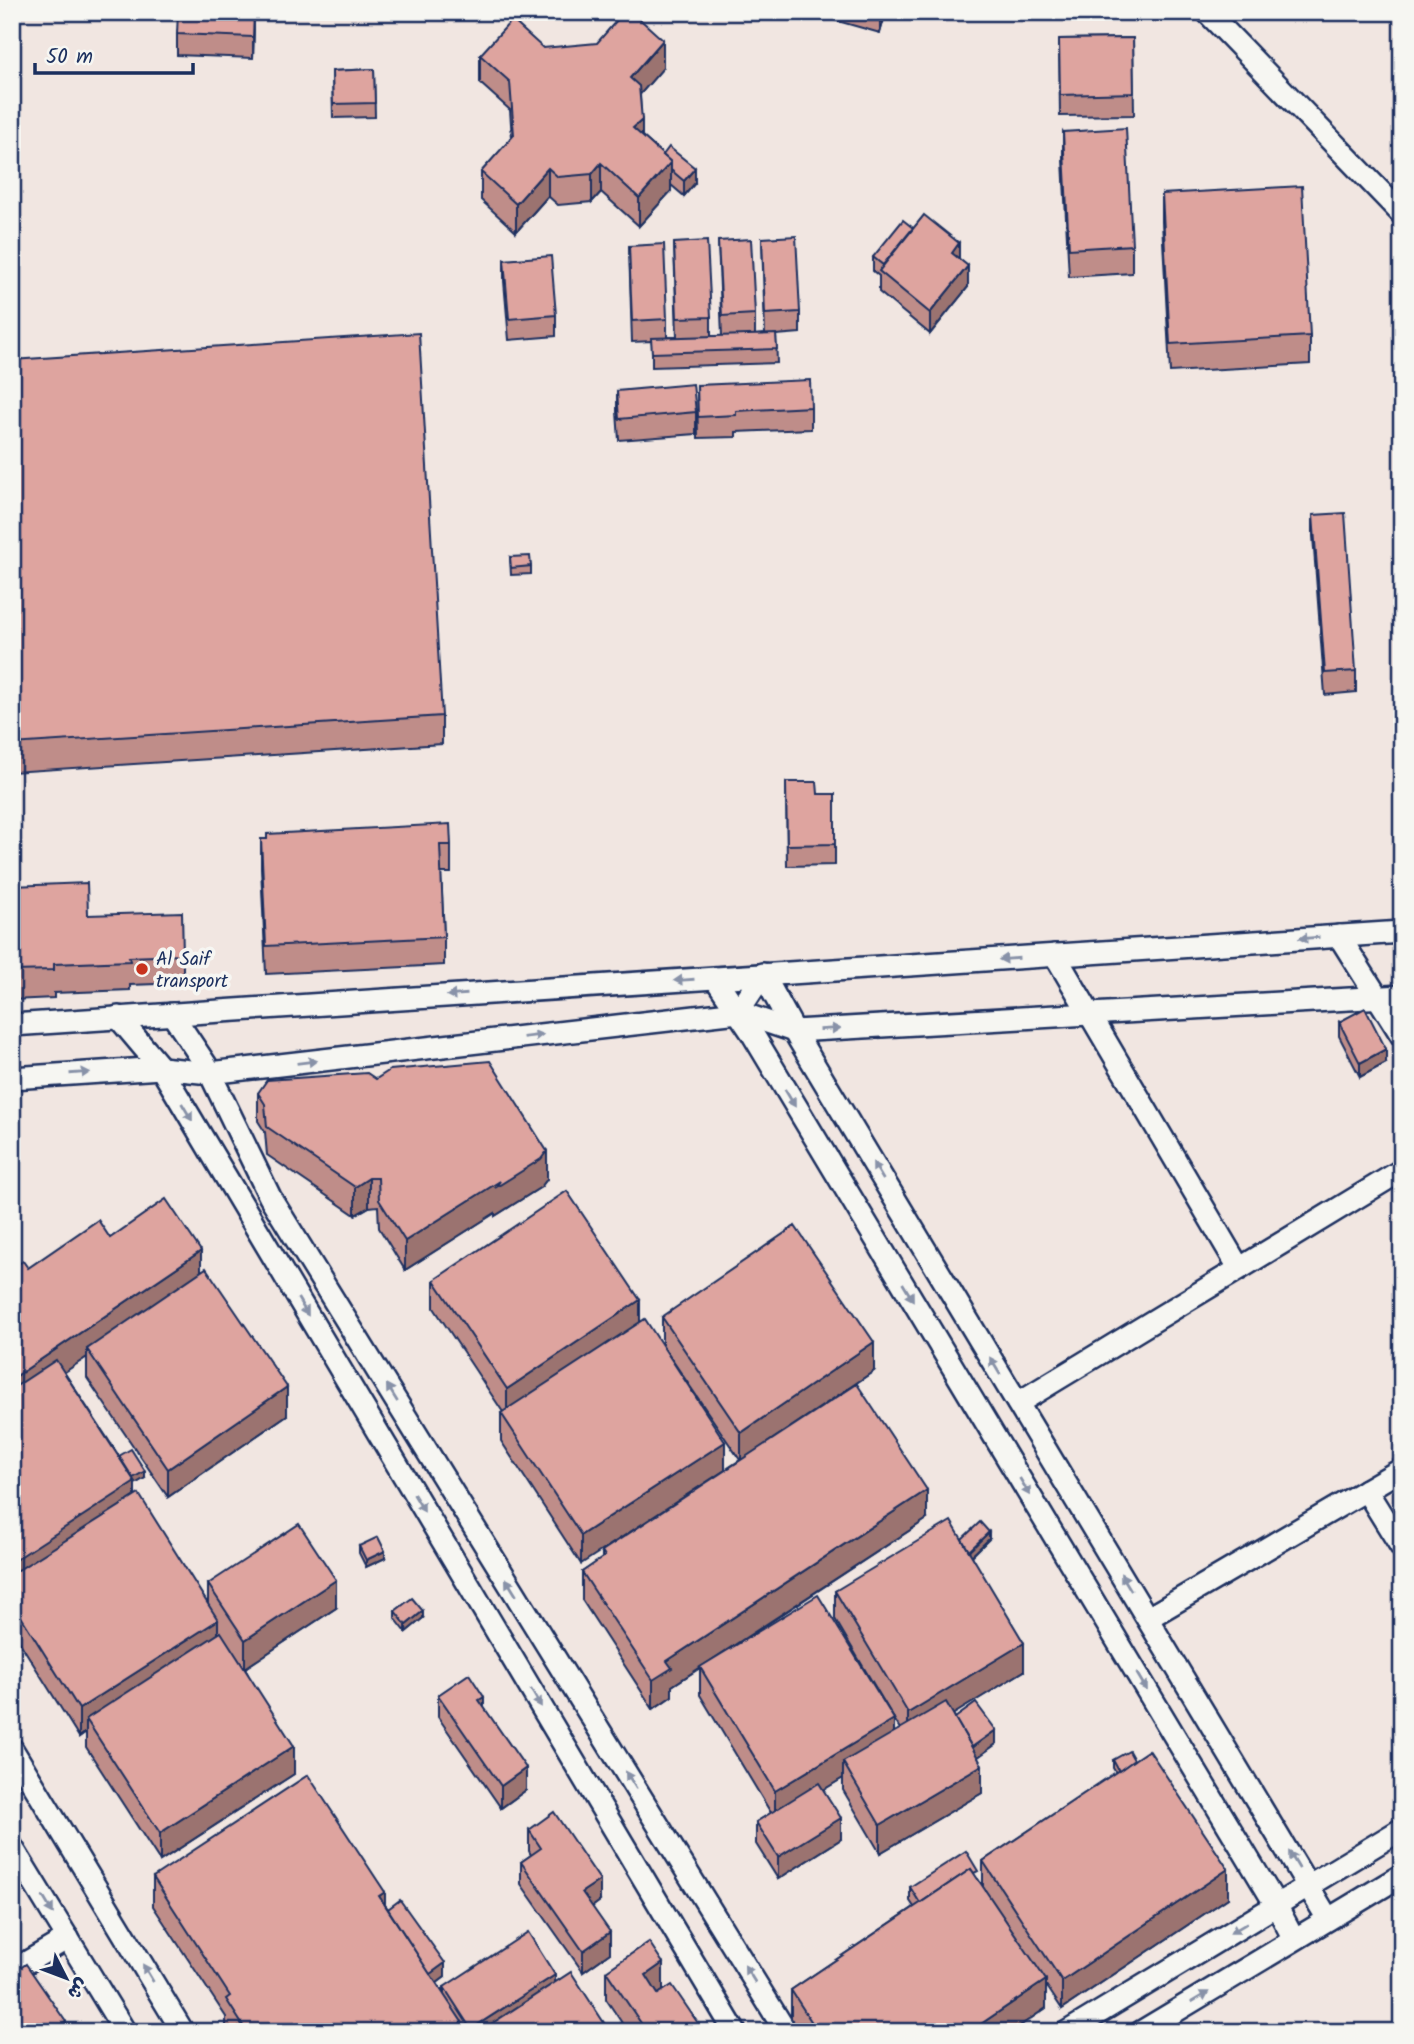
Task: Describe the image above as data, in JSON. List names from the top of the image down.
{
  "places": ["Al Saif transport"],
  "scale_bar": "50 m",
  "north": "bottom right"
}
